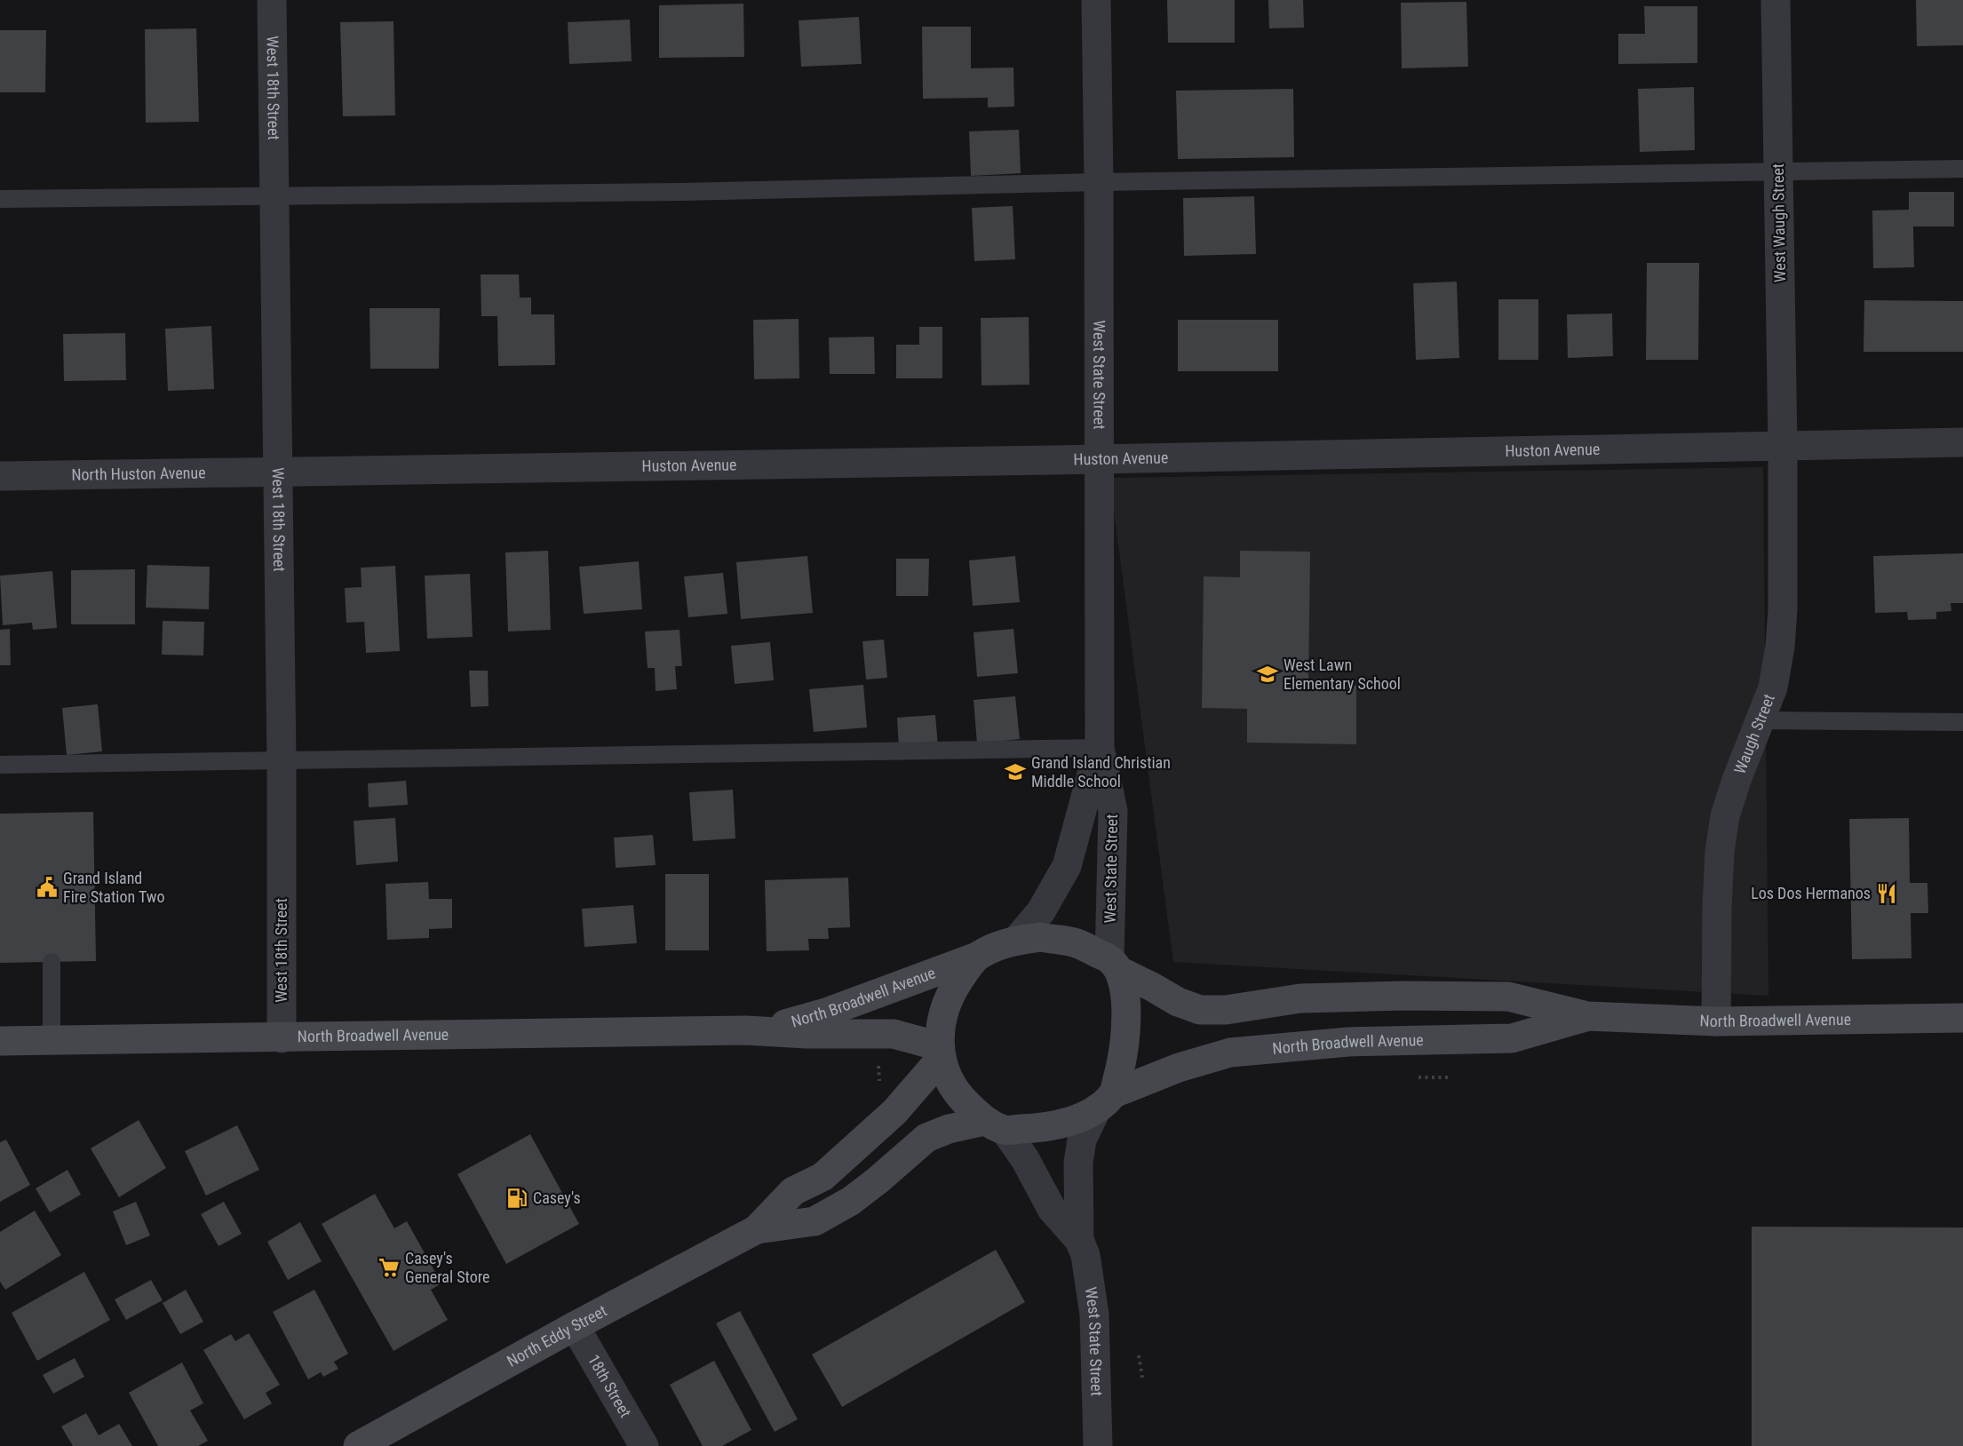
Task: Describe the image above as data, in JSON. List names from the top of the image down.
{
  "streets": {
    "main road": ["North Broadwell Avenue", "North Eddy Street"],
    "street": [
      "West 18th Street",
      "West Waugh Street",
      "West State Street",
      "Huston Avenue",
      "North Huston Avenue",
      "Waugh Street",
      "18th Street"
    ]
  },
  "crossings": [
    ["West 18th Street", "Huston Avenue"],
    ["West 18th Street", "North Huston Avenue"],
    ["West 18th Street", "North Broadwell Avenue"],
    ["West Waugh Street", "Huston Avenue"],
    ["West Waugh Street", "Waugh Street"],
    ["West State Street", "Huston Avenue"],
    ["West State Street", "North Broadwell Avenue"],
    ["West State Street", "North Eddy Street"],
    ["Huston Avenue", "North Huston Avenue"],
    ["Huston Avenue", "Waugh Street"],
    ["Waugh Street", "North Broadwell Avenue"],
    ["North Broadwell Avenue", "North Eddy Street"],
    ["North Eddy Street", "18th Street"]
  ],
  "places": {
    "school or university": ["West Lawn Elementary School", "Grand Island Christian Middle School"],
    "public building": ["Grand Island Fire Station Two"],
    "restaurant": ["Los Dos Hermanos"],
    "fuel station": ["Casey's"],
    "supermarket": ["Casey's General Store"]
  }
}
